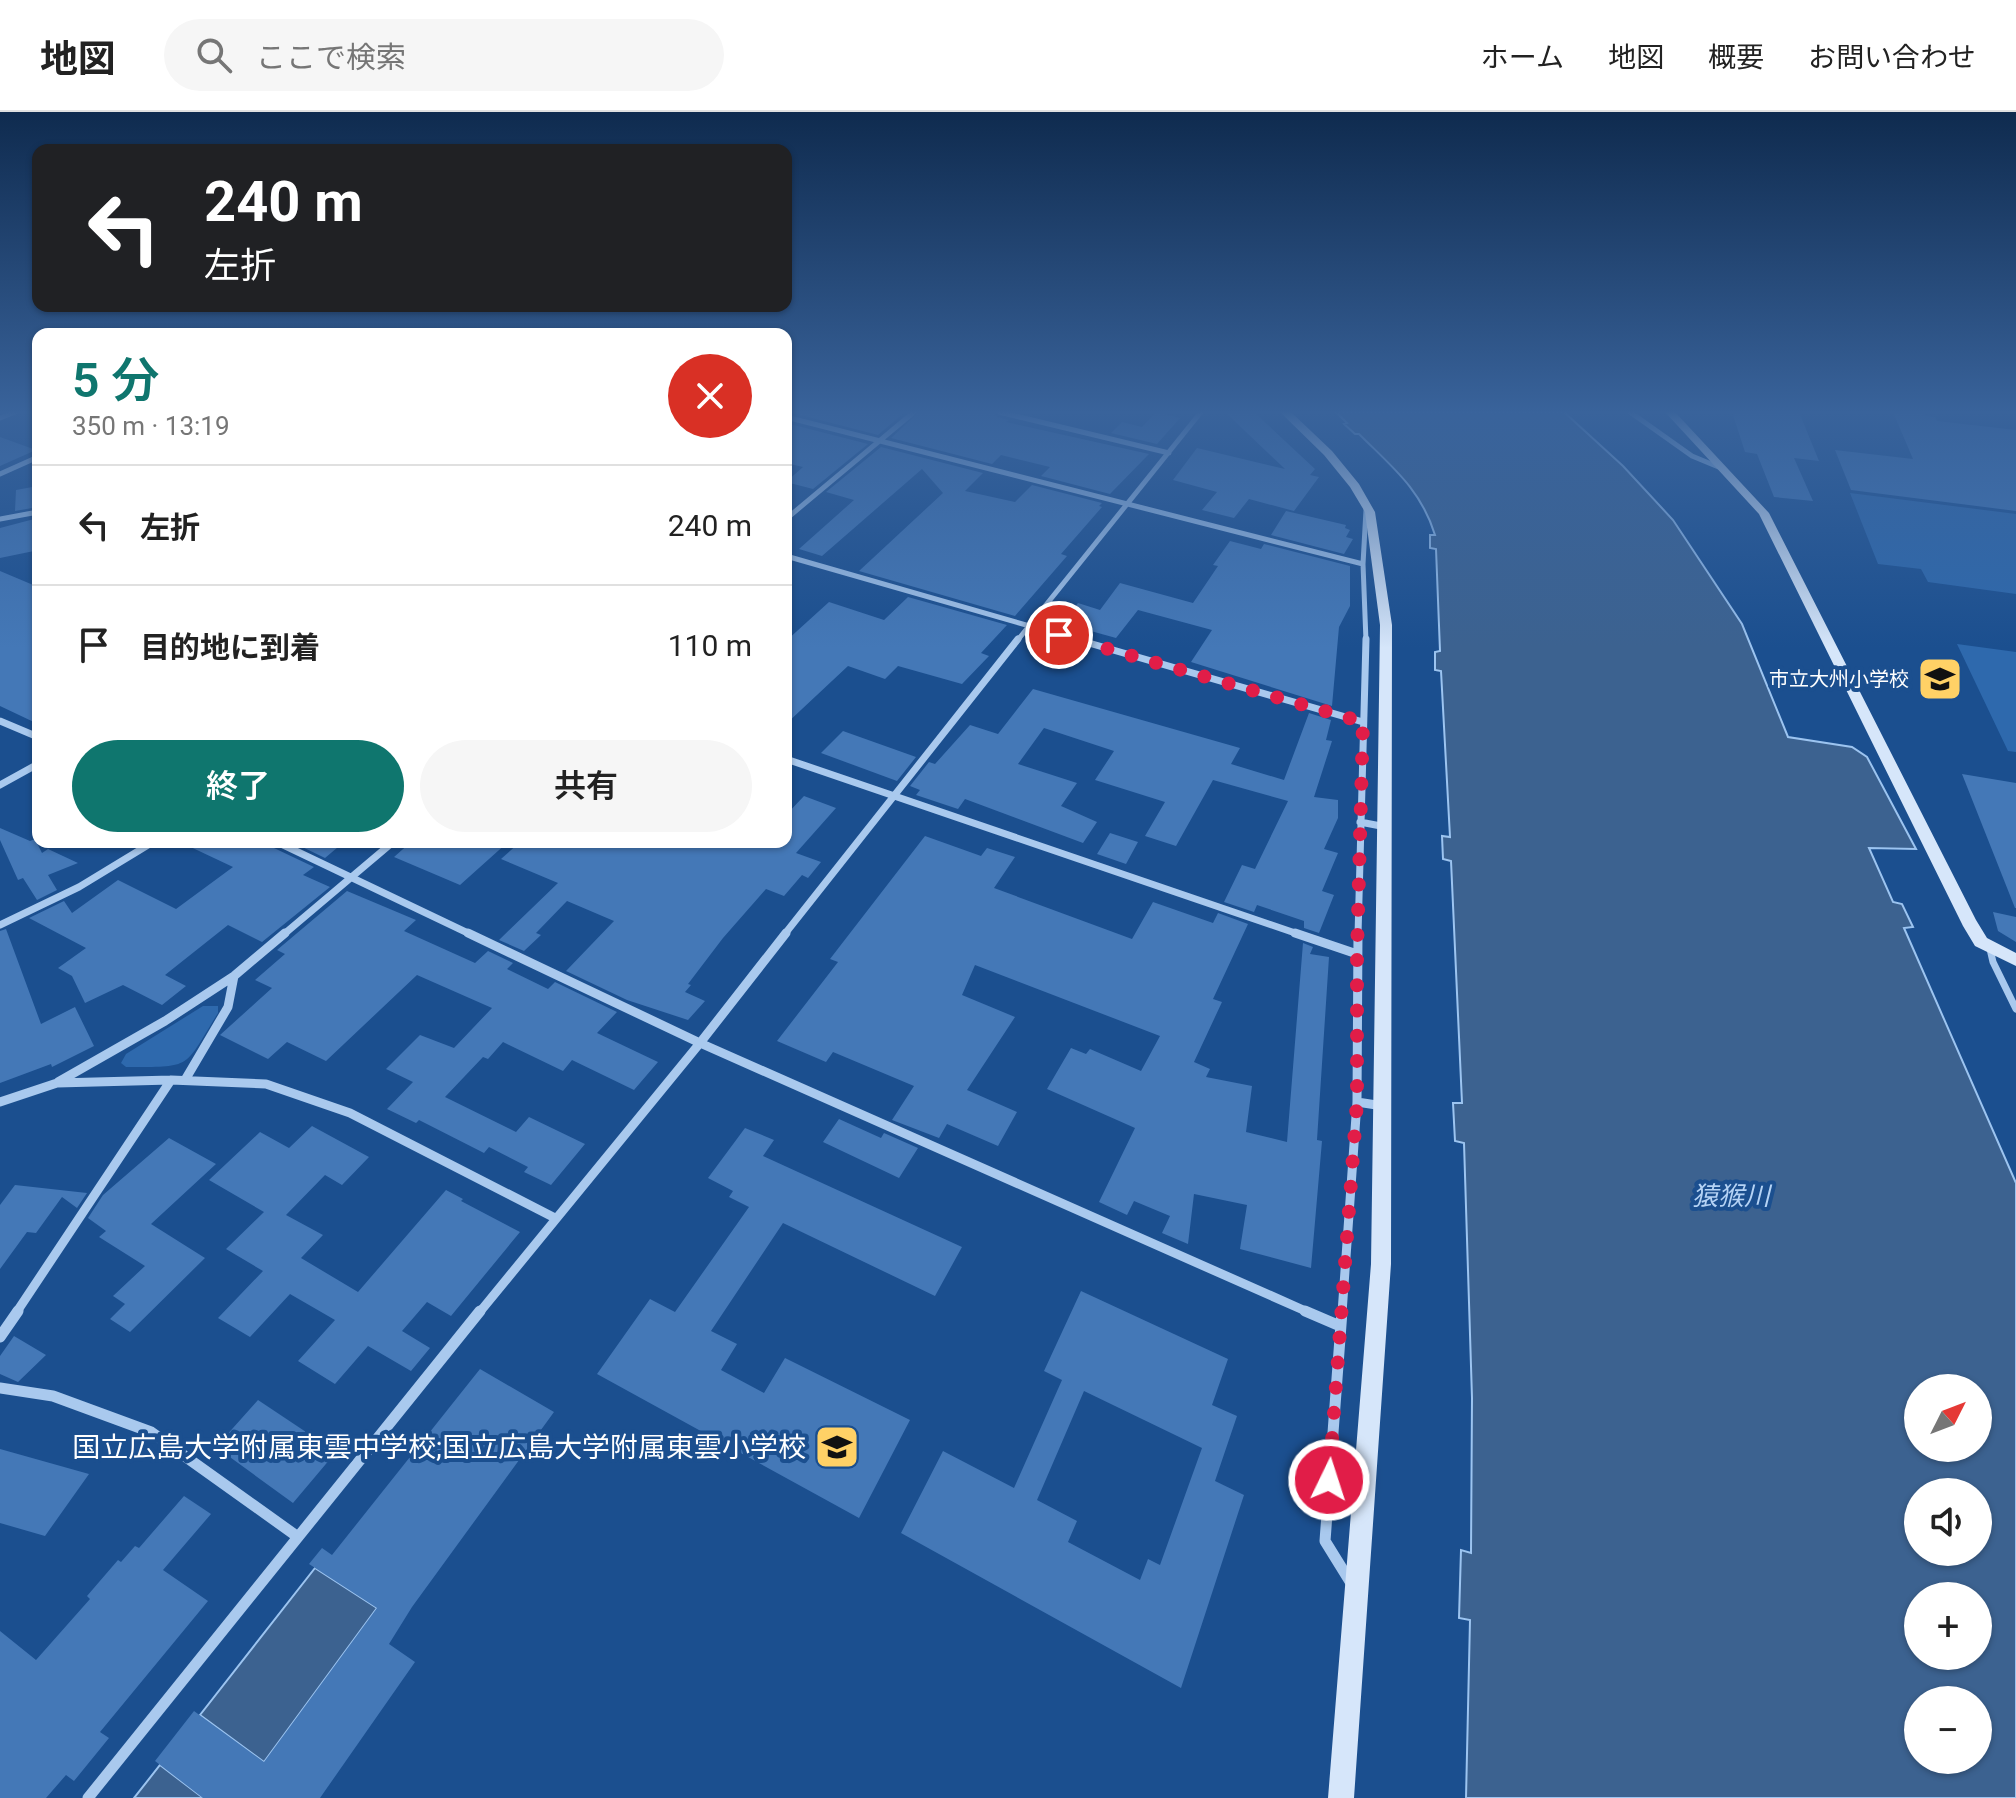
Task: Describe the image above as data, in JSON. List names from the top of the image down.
{
  "water": ["猿猴川"],
  "places": {
    "school or university": ["市立大州小学校", "国立広島大学附属東雲中学校;国立広島大学附属東雲小学校"]
  },
  "north": "top right",
  "page": {
    "header": "地図",
    "search": "ここで検索",
    "nav": [
      "ホーム",
      "地図",
      "概要",
      "お問い合わせ"
    ],
    "turn": ["240 m", "左折"],
    "heading": ["5 分", "350 m · 13:19"],
    "list": [
      {
        "name": "左折",
        "value": "240 m"
      },
      {
        "name": "目的地に到着",
        "value": "110 m"
      }
    ],
    "buttons": ["終了", "共有"],
    "map_buttons": ["+", "−"]
  }
}
